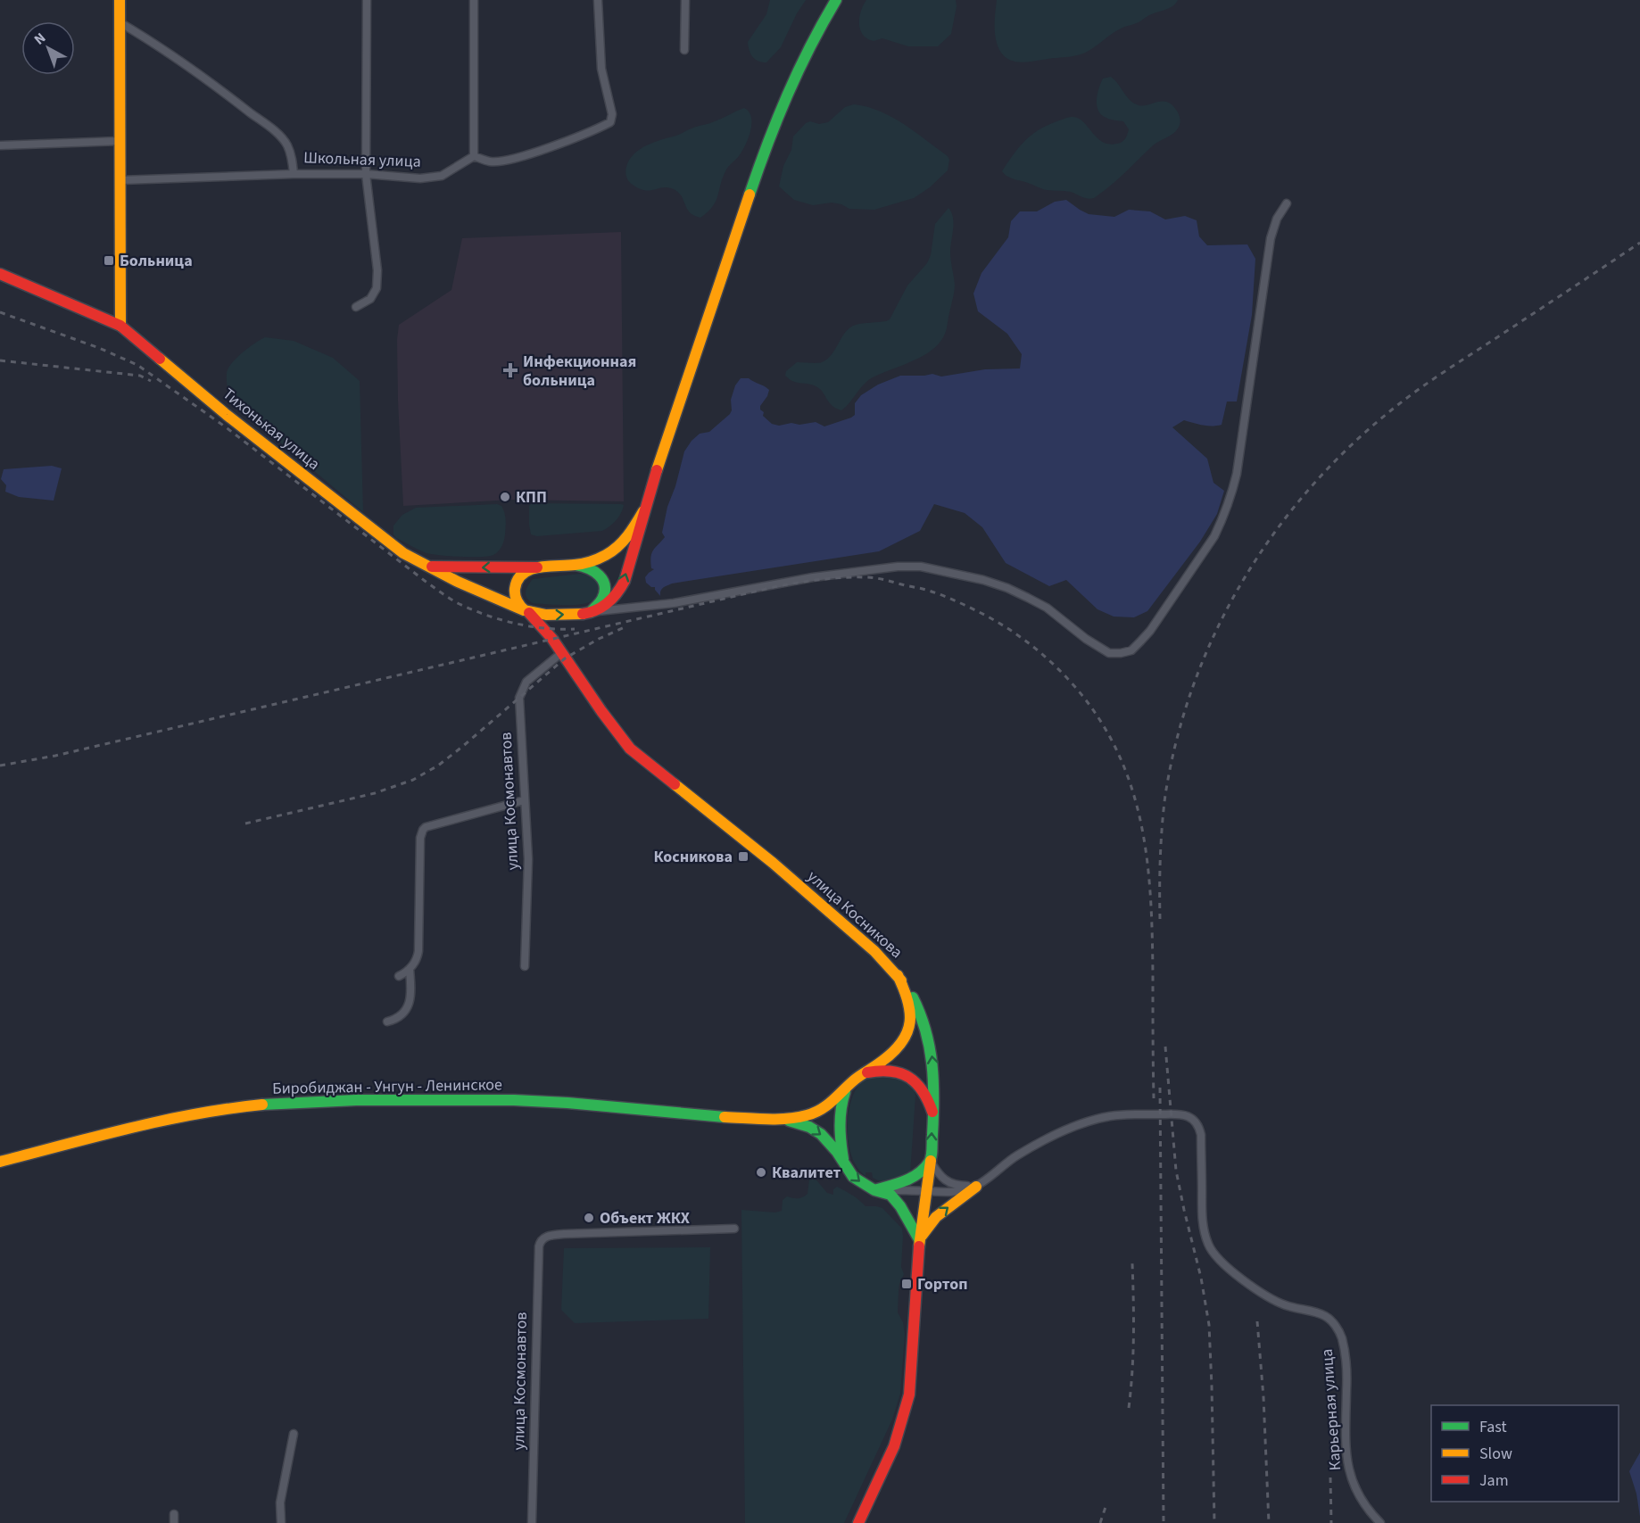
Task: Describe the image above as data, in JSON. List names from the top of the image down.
{
  "streets": {
    "main road": ["Тихонькая улица", "улица Косникова", "Биробиджан - Унгун - Ленинское"],
    "street": ["Школьная улица", "улица Космонавтов", "Карьерная улица"]
  },
  "crossings": [
    ["Тихонькая улица", "улица Косникова"],
    ["улица Космонавтов", "улица Косникова"]
  ],
  "places": {
    "transit": ["Больница", "Косникова", "Гортоп"],
    "health": ["Инфекционная больница"],
    "other": ["КПП", "Квалитет", "Объект ЖКХ"]
  },
  "legend": ["Fast", "Slow", "Jam"],
  "north": "top left"
}
